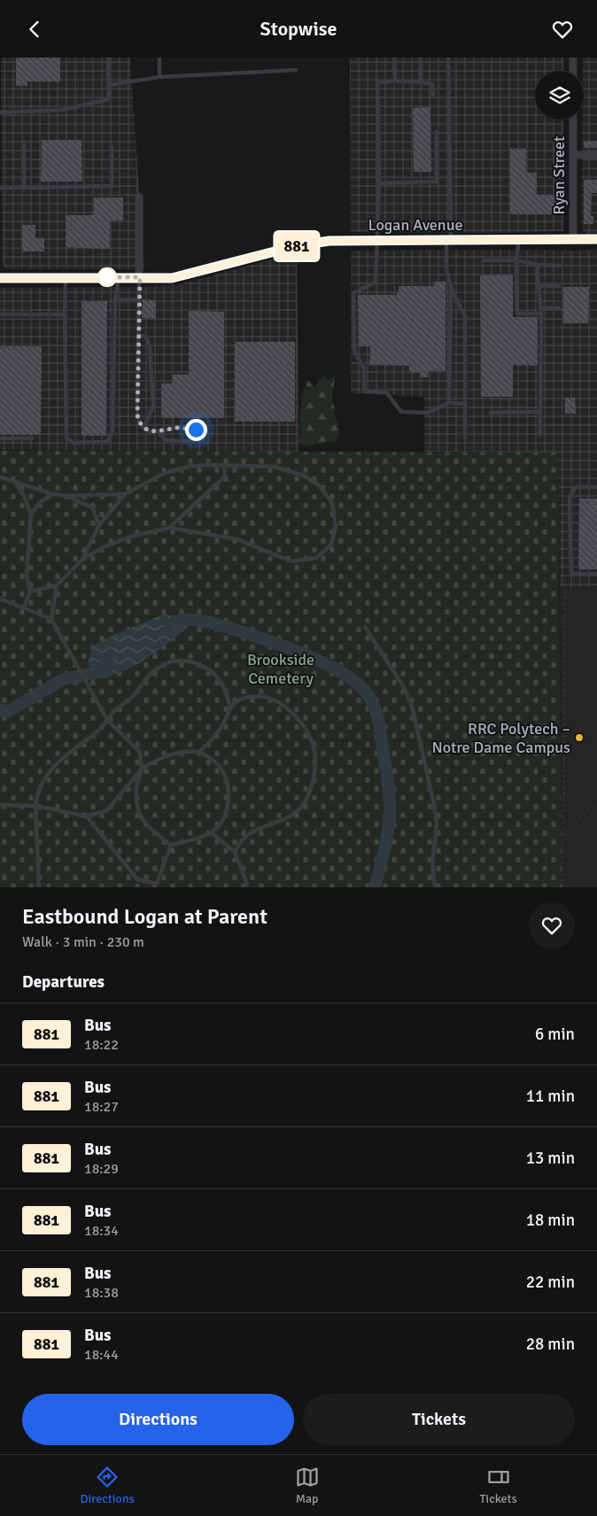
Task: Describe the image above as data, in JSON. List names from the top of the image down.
{
  "streets": {
    "street": ["Ryan Street", "Logan Avenue"]
  },
  "crossings": [
    ["Ryan Street", "Logan Avenue"]
  ],
  "parks": ["Brookside Cemetery"],
  "places": ["RRC Polytech – Notre Dame Campus"],
  "lines": ["bus line 881"],
  "page": {
    "header": "Stopwise",
    "on_map": "881",
    "heading": [
      ["Eastbound Logan at Parent", "Walk · 3 min · 230 m"],
      "Departures"
    ],
    "list": [
      {
        "mark": "881",
        "name": "Bus",
        "note": "18:22",
        "value": "6 min"
      },
      {
        "mark": "881",
        "name": "Bus",
        "note": "18:27",
        "value": "11 min"
      },
      {
        "mark": "881",
        "name": "Bus",
        "note": "18:29",
        "value": "13 min"
      },
      {
        "mark": "881",
        "name": "Bus",
        "note": "18:34",
        "value": "18 min"
      },
      {
        "mark": "881",
        "name": "Bus",
        "note": "18:38",
        "value": "22 min"
      },
      {
        "mark": "881",
        "name": "Bus",
        "note": "18:44",
        "value": "28 min"
      }
    ],
    "buttons": ["Directions", "Tickets"],
    "tabs": ["Directions", "Map", "Tickets"]
  }
}
